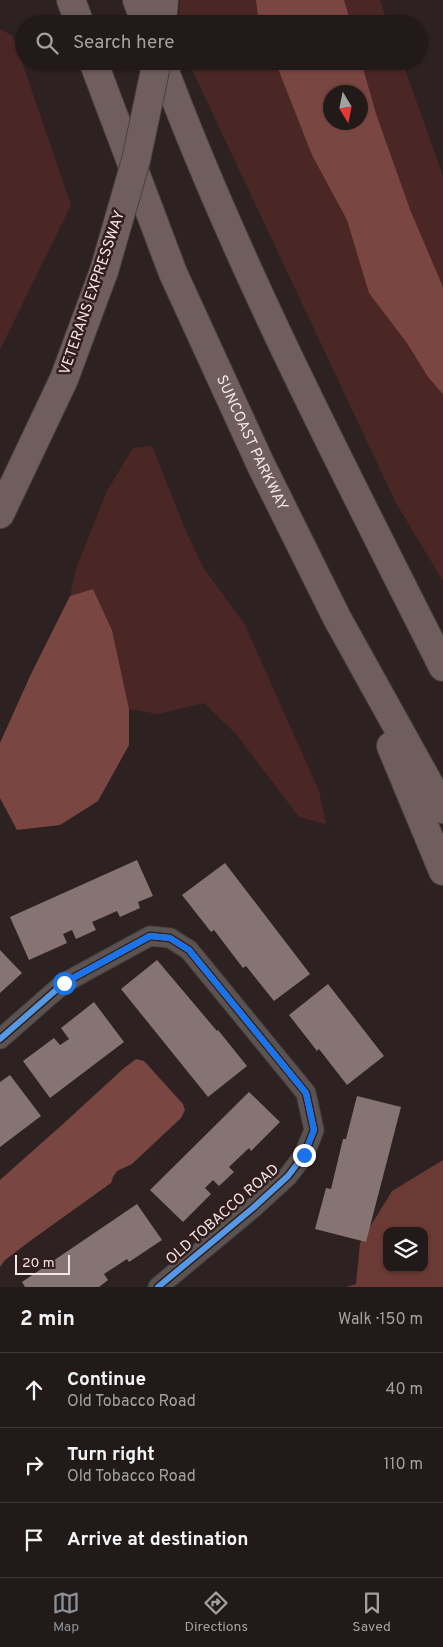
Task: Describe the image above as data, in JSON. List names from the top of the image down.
{
  "streets": {
    "highway": ["VETERANS EXPRESSWAY", "SUNCOAST PARKWAY"],
    "street": ["OLD TOBACCO ROAD"]
  },
  "scale_bar": "20 m",
  "north": "bottom",
  "page": {
    "search": "Search here",
    "scale": "20 m",
    "heading": ["2 min", "Walk · 150 m"],
    "list": [
      ["Continue", "Old Tobacco Road", "40 m"],
      ["Turn right", "Old Tobacco Road", "110 m"],
      "Arrive at destination"
    ],
    "nav": ["Map", "Directions", "Saved"]
  }
}
